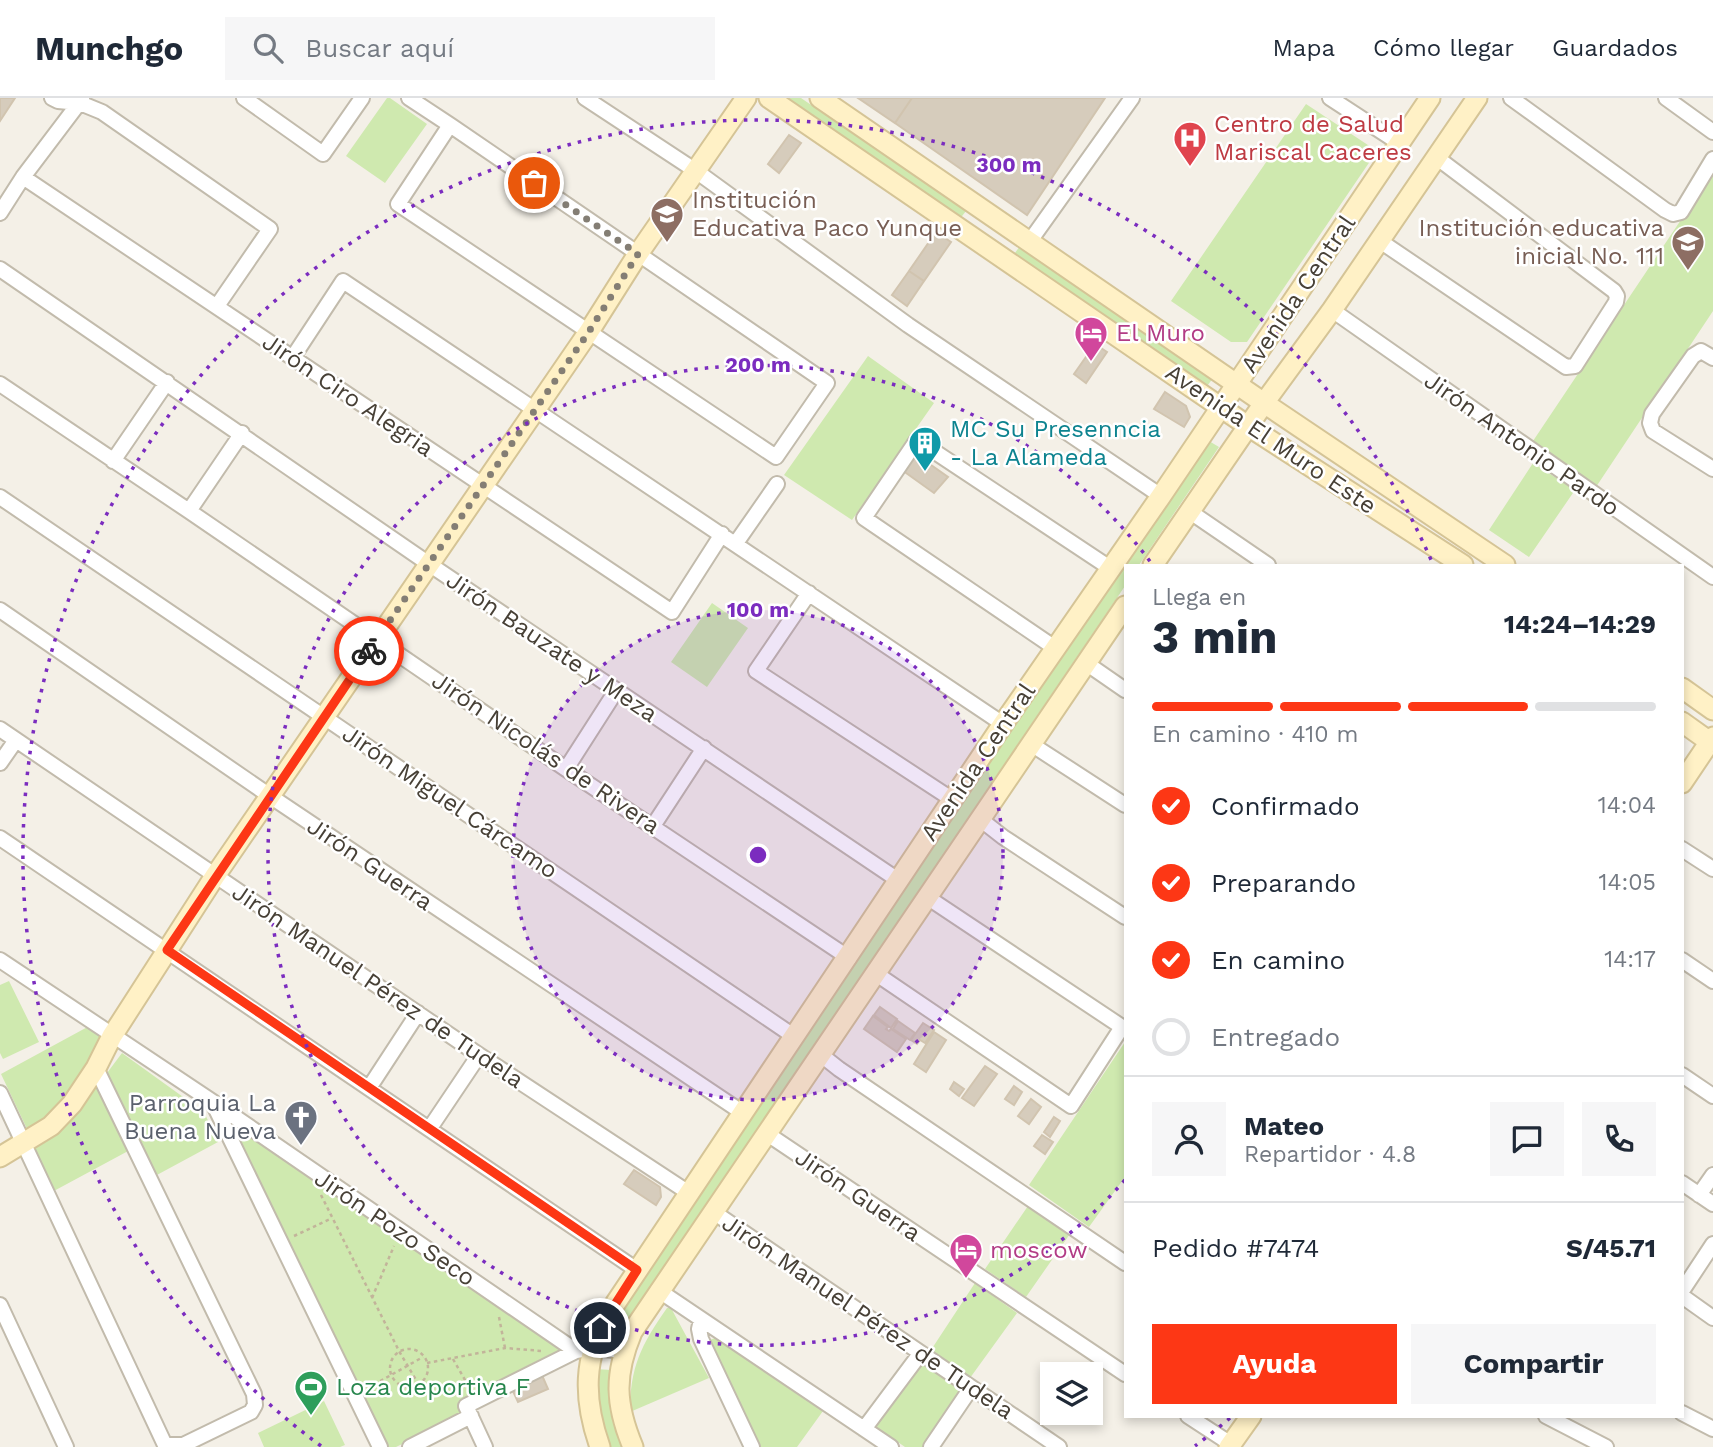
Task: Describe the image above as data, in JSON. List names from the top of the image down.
{
  "streets": {
    "main road": ["Avenida Central", "Avenida El Muro Este"],
    "street": [
      "Jirón Ciro Alegria",
      "Jirón Antonio Pardo",
      "Jirón Bauzate y Meza",
      "Jirón Nicolás de Rivera",
      "Jirón Miguel Cárcamo",
      "Jirón Guerra",
      "Jirón Manuel Pérez de Tudela",
      "Jirón Pozo Seco"
    ]
  },
  "crossings": [
    ["Avenida Central", "Avenida El Muro Este"],
    ["Avenida Central", "Jirón Antonio Pardo"],
    ["Avenida Central", "Jirón Bauzate y Meza"],
    ["Avenida Central", "Jirón Nicolás de Rivera"],
    ["Avenida Central", "Jirón Miguel Cárcamo"],
    ["Avenida Central", "Jirón Guerra"],
    ["Avenida Central", "Jirón Manuel Pérez de Tudela"],
    ["Avenida Central", "Jirón Pozo Seco"]
  ],
  "places": {
    "hospital": ["Centro de Salud Mariscal Caceres"],
    "school or university": ["Institución Educativa Paco Yunque", "Institución educativa inicial No. 111"],
    "hotel": ["El Muro", "moscow"],
    "building": ["MC Su Presenncia - La Alameda"],
    "church": ["Parroquia La Buena Nueva"],
    "sports": ["Loza deportiva F"]
  },
  "page": {
    "header": "Munchgo",
    "search": "Buscar aquí",
    "nav": ["Mapa", "Cómo llegar", "Guardados"],
    "heading": ["3 min", "Llega en", "14:24–14:29"],
    "panel": [
      "Mateo",
      "Repartidor · 4.8",
      "Pedido #7474",
      "S/45.71"
    ],
    "bar": "En camino · 410 m",
    "list": [
      ["Confirmado", "14:04"],
      ["Preparando", "14:05"],
      ["En camino", "14:17"],
      "Entregado"
    ],
    "buttons": ["Ayuda", "Compartir"]
  },
  "rings": ["300 m", "200 m", "100 m"]
}
